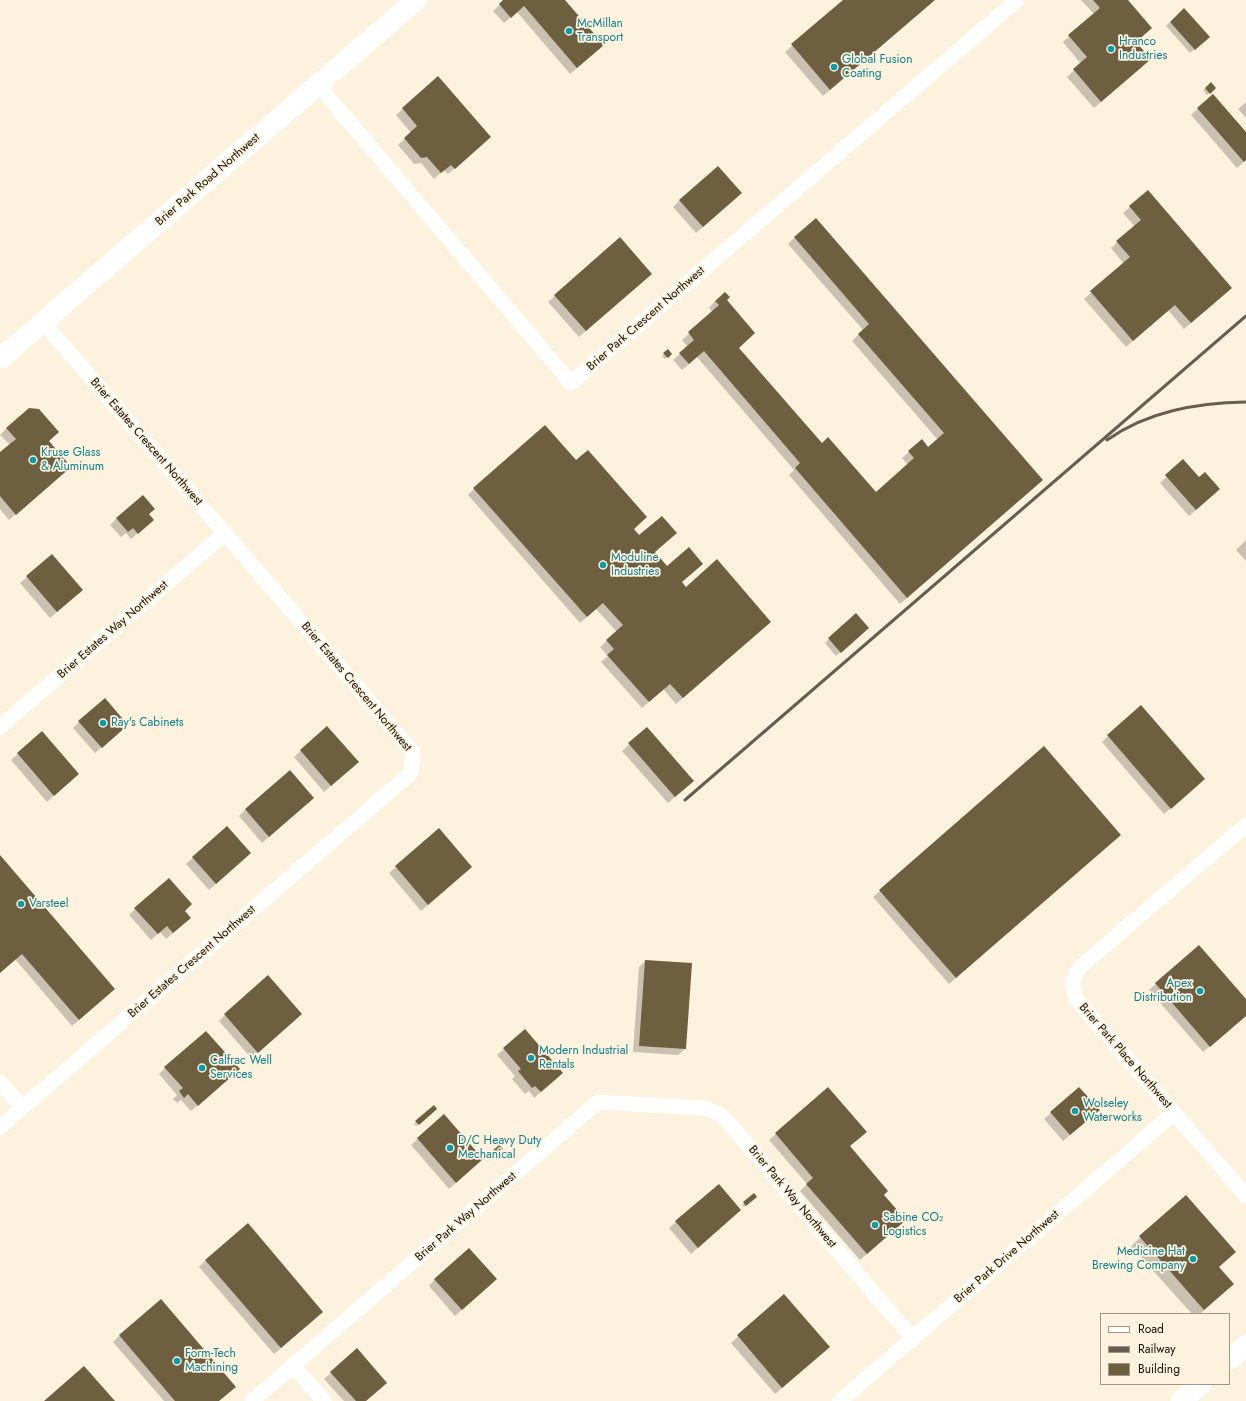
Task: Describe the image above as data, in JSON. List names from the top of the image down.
{
  "streets": {
    "street": [
      "Brier Park Road Northwest",
      "Brier Park Crescent Northwest",
      "Brier Estates Crescent Northwest",
      "Brier Estates Way Northwest",
      "Brier Park Place Northwest",
      "Brier Park Way Northwest",
      "Brier Park Drive Northwest"
    ]
  },
  "crossings": [
    ["Brier Park Road Northwest", "Brier Park Crescent Northwest"],
    ["Brier Park Road Northwest", "Brier Estates Crescent Northwest"],
    ["Brier Estates Crescent Northwest", "Brier Estates Way Northwest"],
    ["Brier Park Place Northwest", "Brier Park Drive Northwest"],
    ["Brier Park Way Northwest", "Brier Park Drive Northwest"]
  ],
  "places": [
    "McMillan Transport",
    "Hranco Industries",
    "Global Fusion Coating",
    "Kruse Glass & Aluminum",
    "Moduline Industries",
    "Ray's Cabinets",
    "Varsteel",
    "Apex Distribution",
    "Modern Industrial Rentals",
    "Calfrac Well Services",
    "Wolseley Waterworks",
    "D/C Heavy Duty Mechanical",
    "Sabine CO₂ Logistics",
    "Medicine Hat Brewing Company",
    "Form-Tech Machining"
  ],
  "legend": ["Road", "Railway", "Building"]
}
